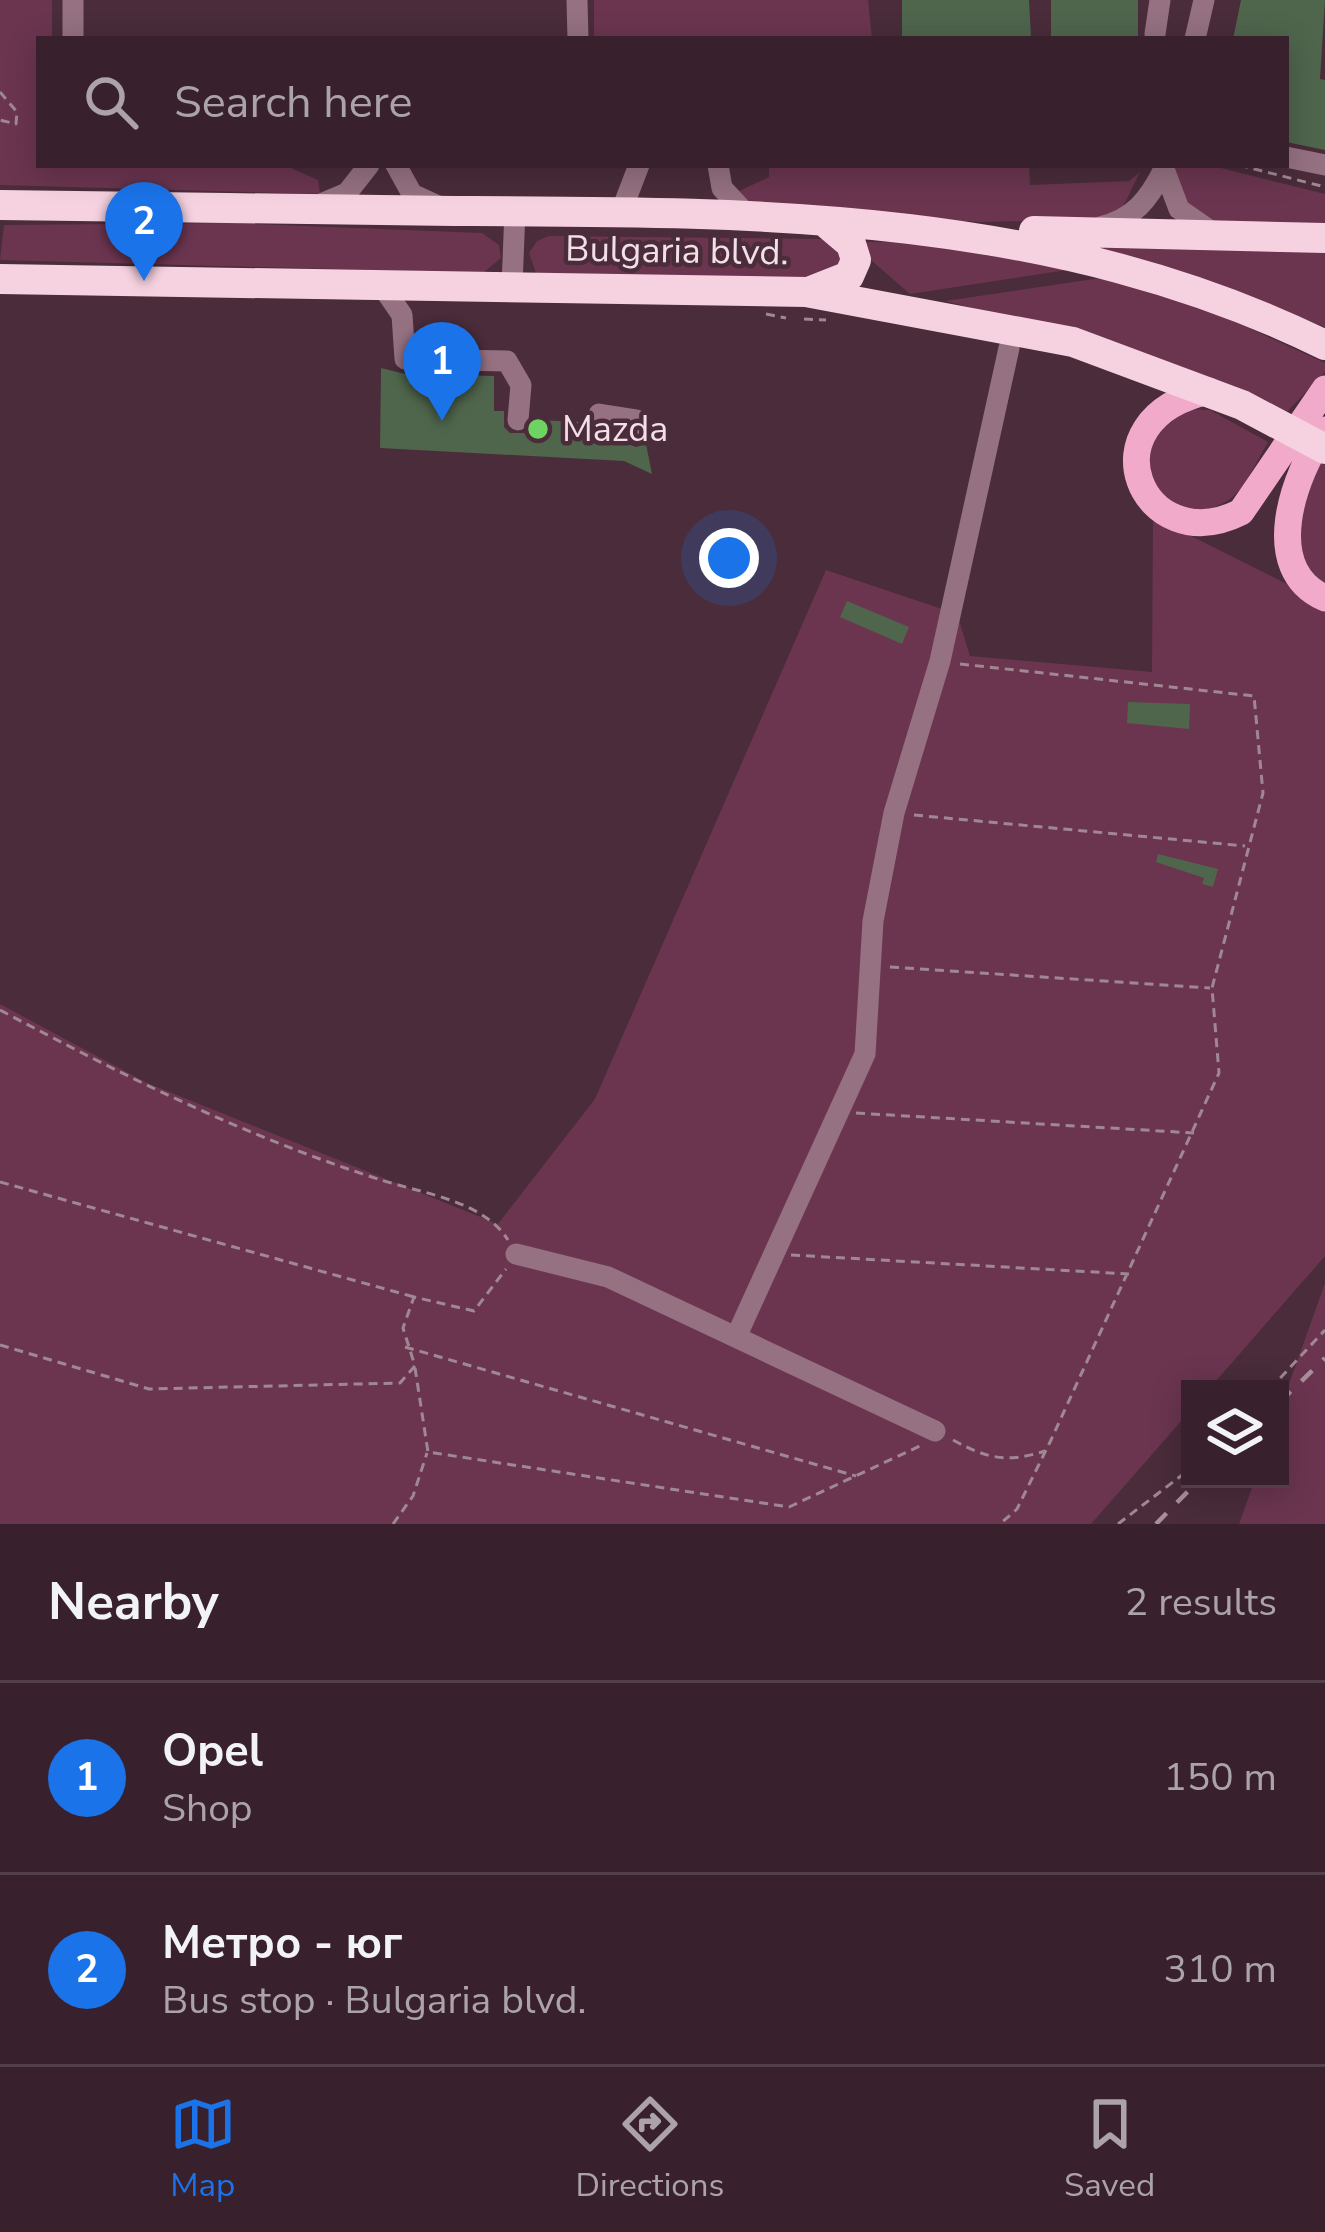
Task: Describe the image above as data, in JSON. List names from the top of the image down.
{
  "streets": {
    "highway": ["Bulgaria blvd."]
  },
  "places": ["Mazda"],
  "page": {
    "search": "Search here",
    "pins": ["2", "1"],
    "heading": ["Nearby", "2 results"],
    "list": [
      {
        "mark": "1",
        "name": "Opel",
        "note": "Shop",
        "value": "150 m"
      },
      {
        "mark": "2",
        "name": "Метро - юг",
        "note": "Bus stop · Bulgaria blvd.",
        "value": "310 m"
      }
    ],
    "nav": ["Map", "Directions", "Saved"]
  }
}
